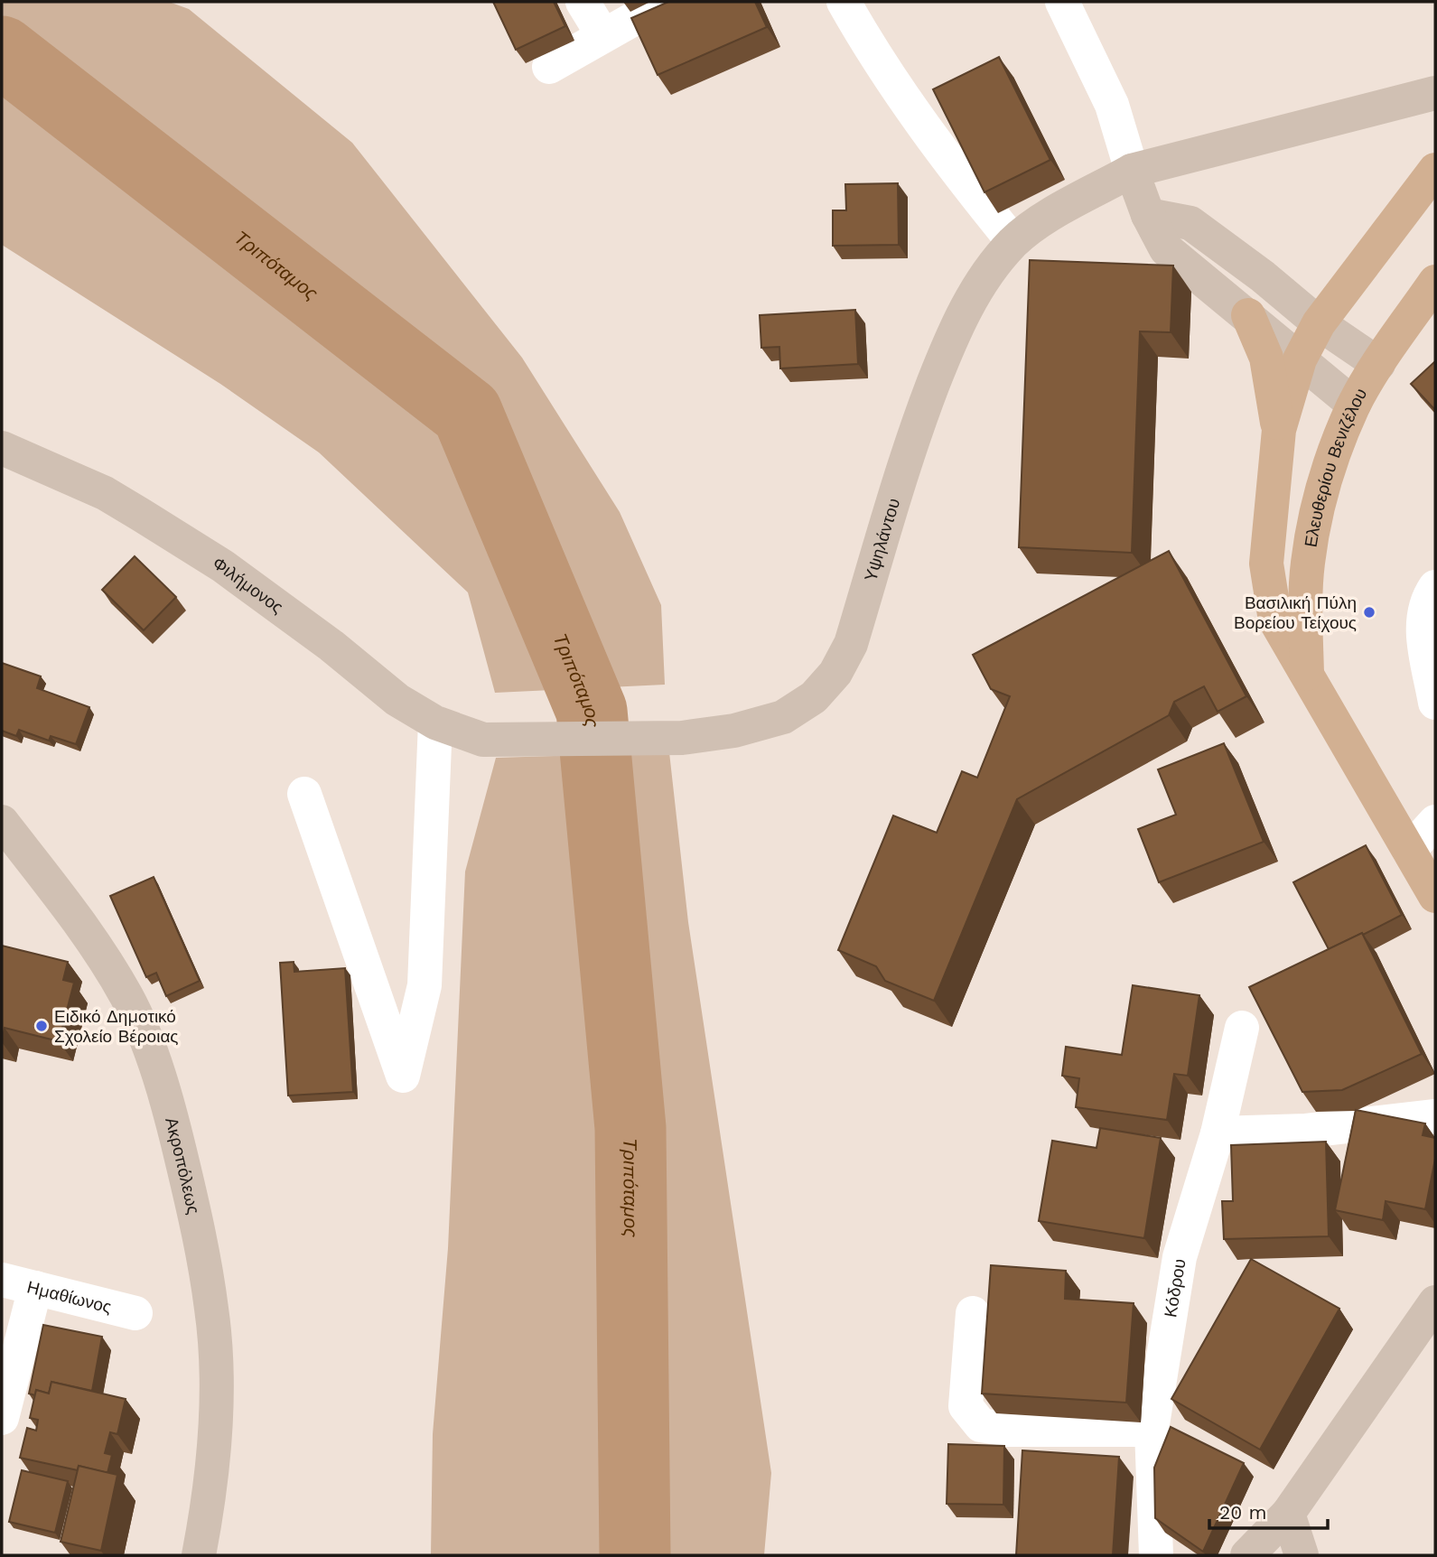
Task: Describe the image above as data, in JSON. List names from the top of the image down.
{
  "streets": {
    "main road": ["Ελευθερίου Βενιζέλου"],
    "street": [
      "Υψηλάντου",
      "Φιλήμονος",
      "Ακροπόλεως",
      "Κόδρου",
      "Ημαθίωνος"
    ]
  },
  "crossings": [
    ["Υψηλάντου", "Φιλήμονος"]
  ],
  "water": ["Τριπόταμος"],
  "places": ["Βασιλική Πύλη Βορείου Τείχους", "Ειδικό Δημοτικό Σχολείο Βέροιας"],
  "scale_bar": "20 m"
}
